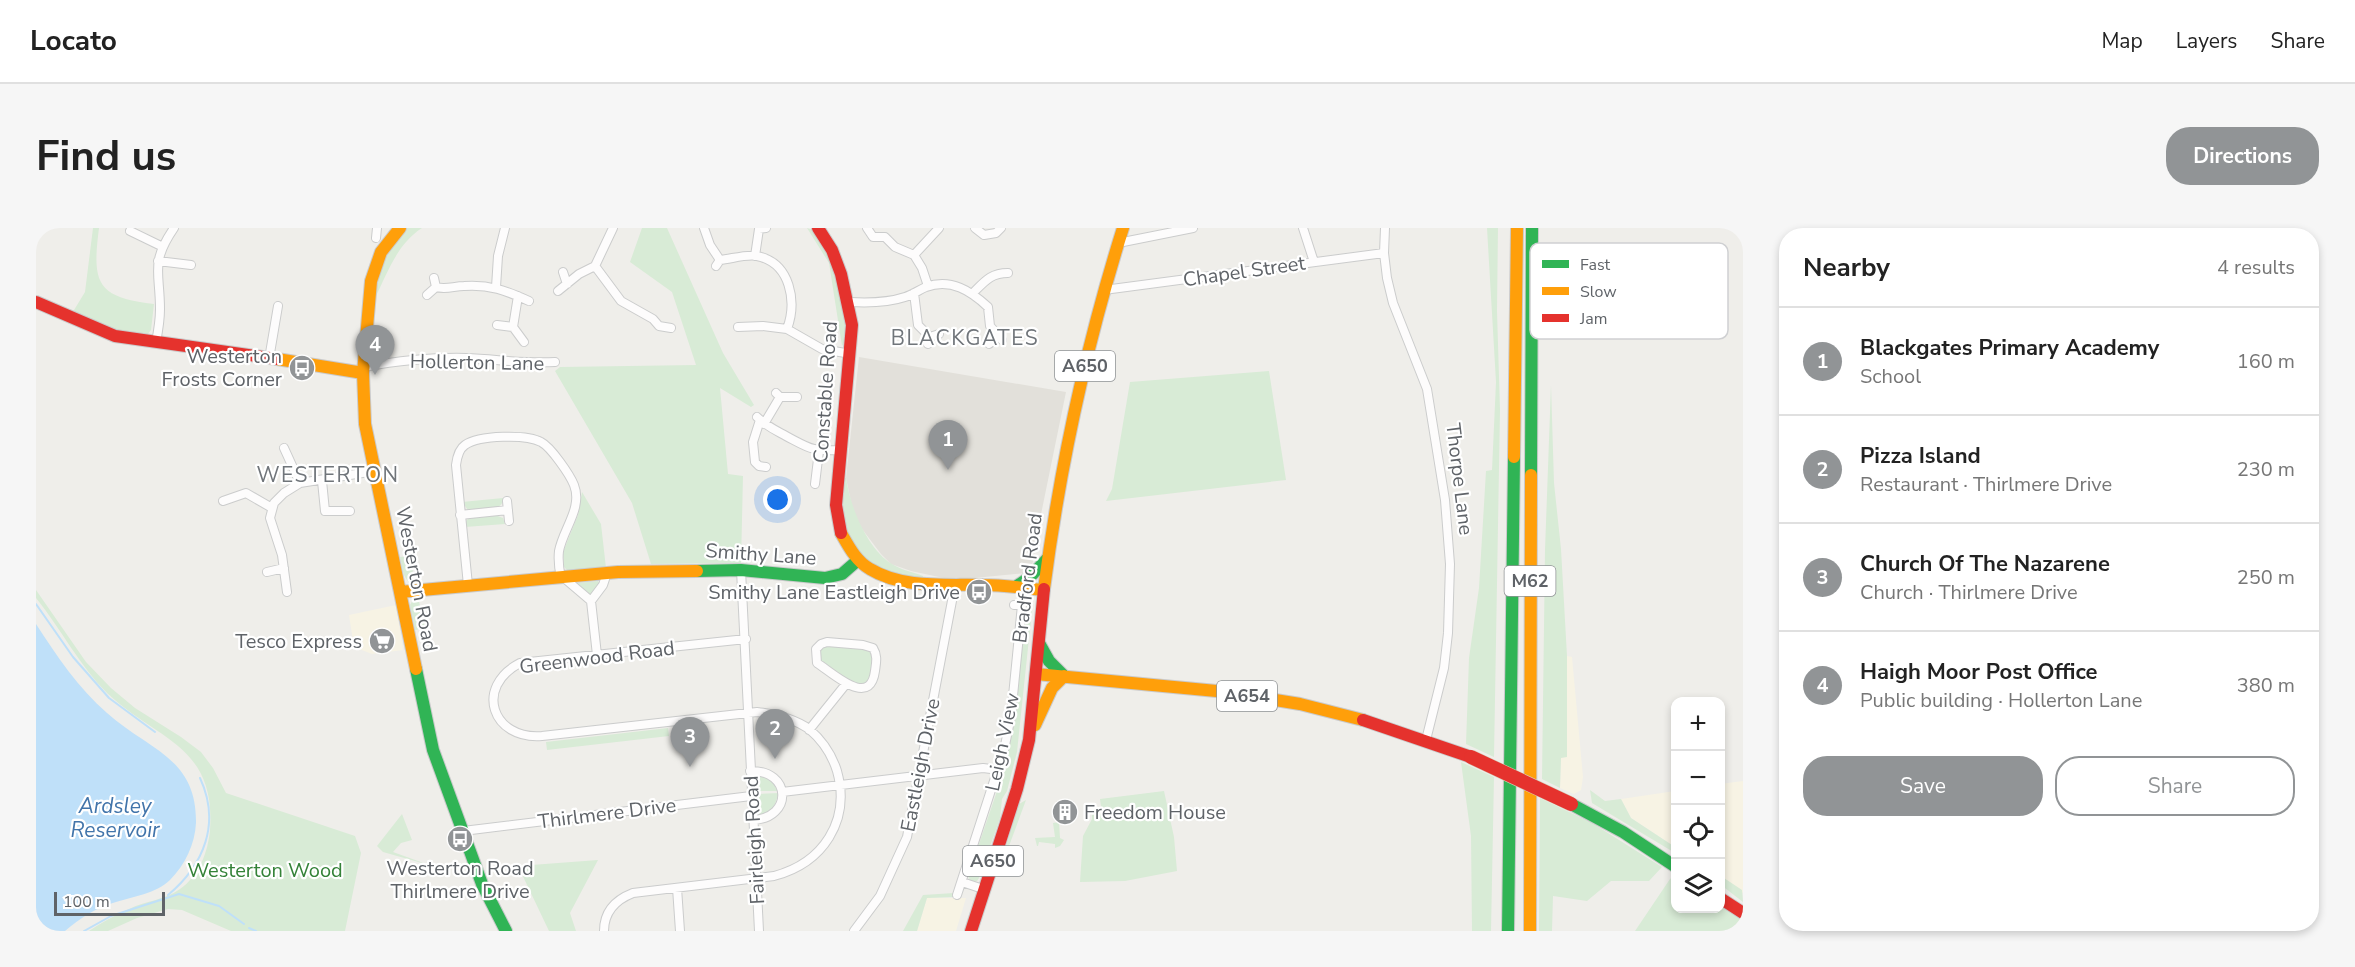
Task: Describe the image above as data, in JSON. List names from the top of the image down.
{
  "streets": {
    "main road": [
      "A650",
      "Constable Road",
      "Smithy Lane",
      "Bradford Road",
      "Westerton Road",
      "M62",
      "A654"
    ],
    "street": [
      "Chapel Street",
      "Hollerton Lane",
      "Thorpe Lane",
      "Greenwood Road",
      "Leigh View",
      "Eastleigh Drive",
      "Thirlmere Drive",
      "Fairleigh Road"
    ]
  },
  "crossings": [
    ["Chapel Street", "Thorpe Lane"],
    ["Chapel Street", "Bradford Road"],
    ["Hollerton Lane", "Westerton Road"],
    ["Constable Road", "Smithy Lane"],
    ["Thorpe Lane", "A654"],
    ["Smithy Lane", "Westerton Road"],
    ["Smithy Lane", "Fairleigh Road"],
    ["Bradford Road", "A654"],
    ["Westerton Road", "Thirlmere Drive"],
    ["Greenwood Road", "Fairleigh Road"],
    ["Thirlmere Drive", "Fairleigh Road"]
  ],
  "districts": ["BLACKGATES", "WESTERTON"],
  "water": ["Ardsley Reservoir"],
  "parks": ["Westerton Wood"],
  "places": {
    "bus stop": ["Westerton Frosts Corner", "Smithy Lane Eastleigh Drive", "Westerton Road Thirlmere Drive"],
    "supermarket": ["Tesco Express"],
    "building": ["Freedom House"]
  },
  "legend": ["Fast", "Slow", "Jam"],
  "scale_bar": "100 m",
  "page": {
    "header": "Locato",
    "nav": ["Map", "Layers", "Share"],
    "buttons": [
      "Directions",
      ["Save", "Share"]
    ],
    "title": "Find us",
    "heading": ["Nearby", "4 results"],
    "list": [
      {
        "mark": "1",
        "name": "Blackgates Primary Academy",
        "note": "School",
        "value": "160 m"
      },
      {
        "mark": "2",
        "name": "Pizza Island",
        "note": "Restaurant · Thirlmere Drive",
        "value": "230 m"
      },
      {
        "mark": "3",
        "name": "Church Of The Nazarene",
        "note": "Church · Thirlmere Drive",
        "value": "250 m"
      },
      {
        "mark": "4",
        "name": "Haigh Moor Post Office",
        "note": "Public building · Hollerton Lane",
        "value": "380 m"
      }
    ],
    "pins": [
      "4",
      "1",
      "2",
      "3"
    ],
    "map_buttons": ["+", "−"],
    "scale": "100 m"
  }
}
